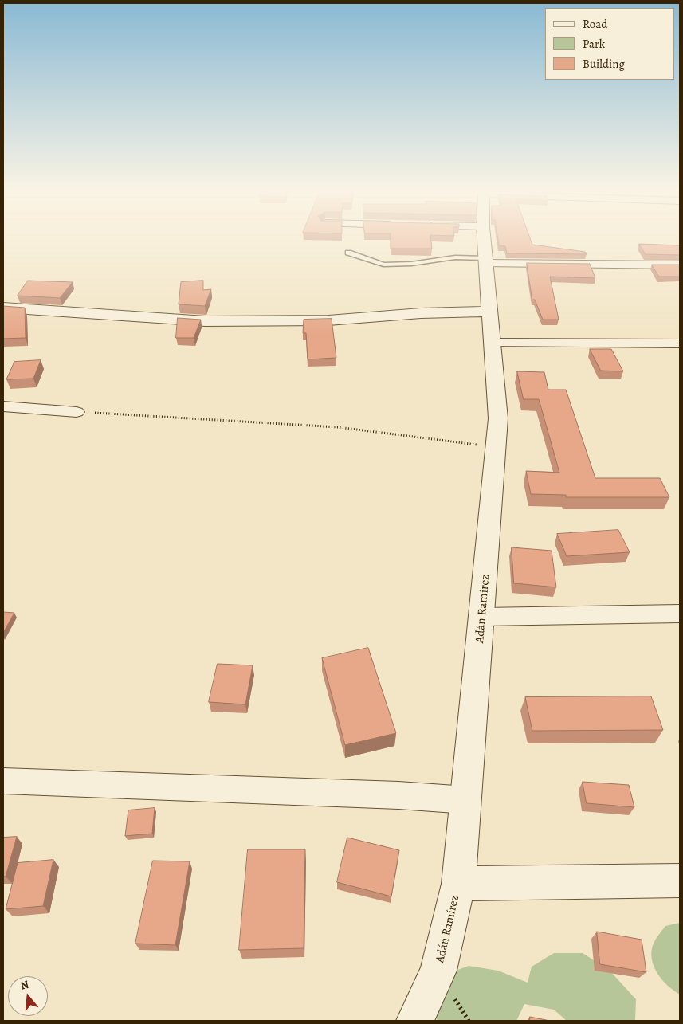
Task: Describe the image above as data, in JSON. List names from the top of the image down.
{
  "streets": {
    "street": ["Adán Ramírez"]
  },
  "legend": ["Road", "Park", "Building"],
  "north": "top"
}
